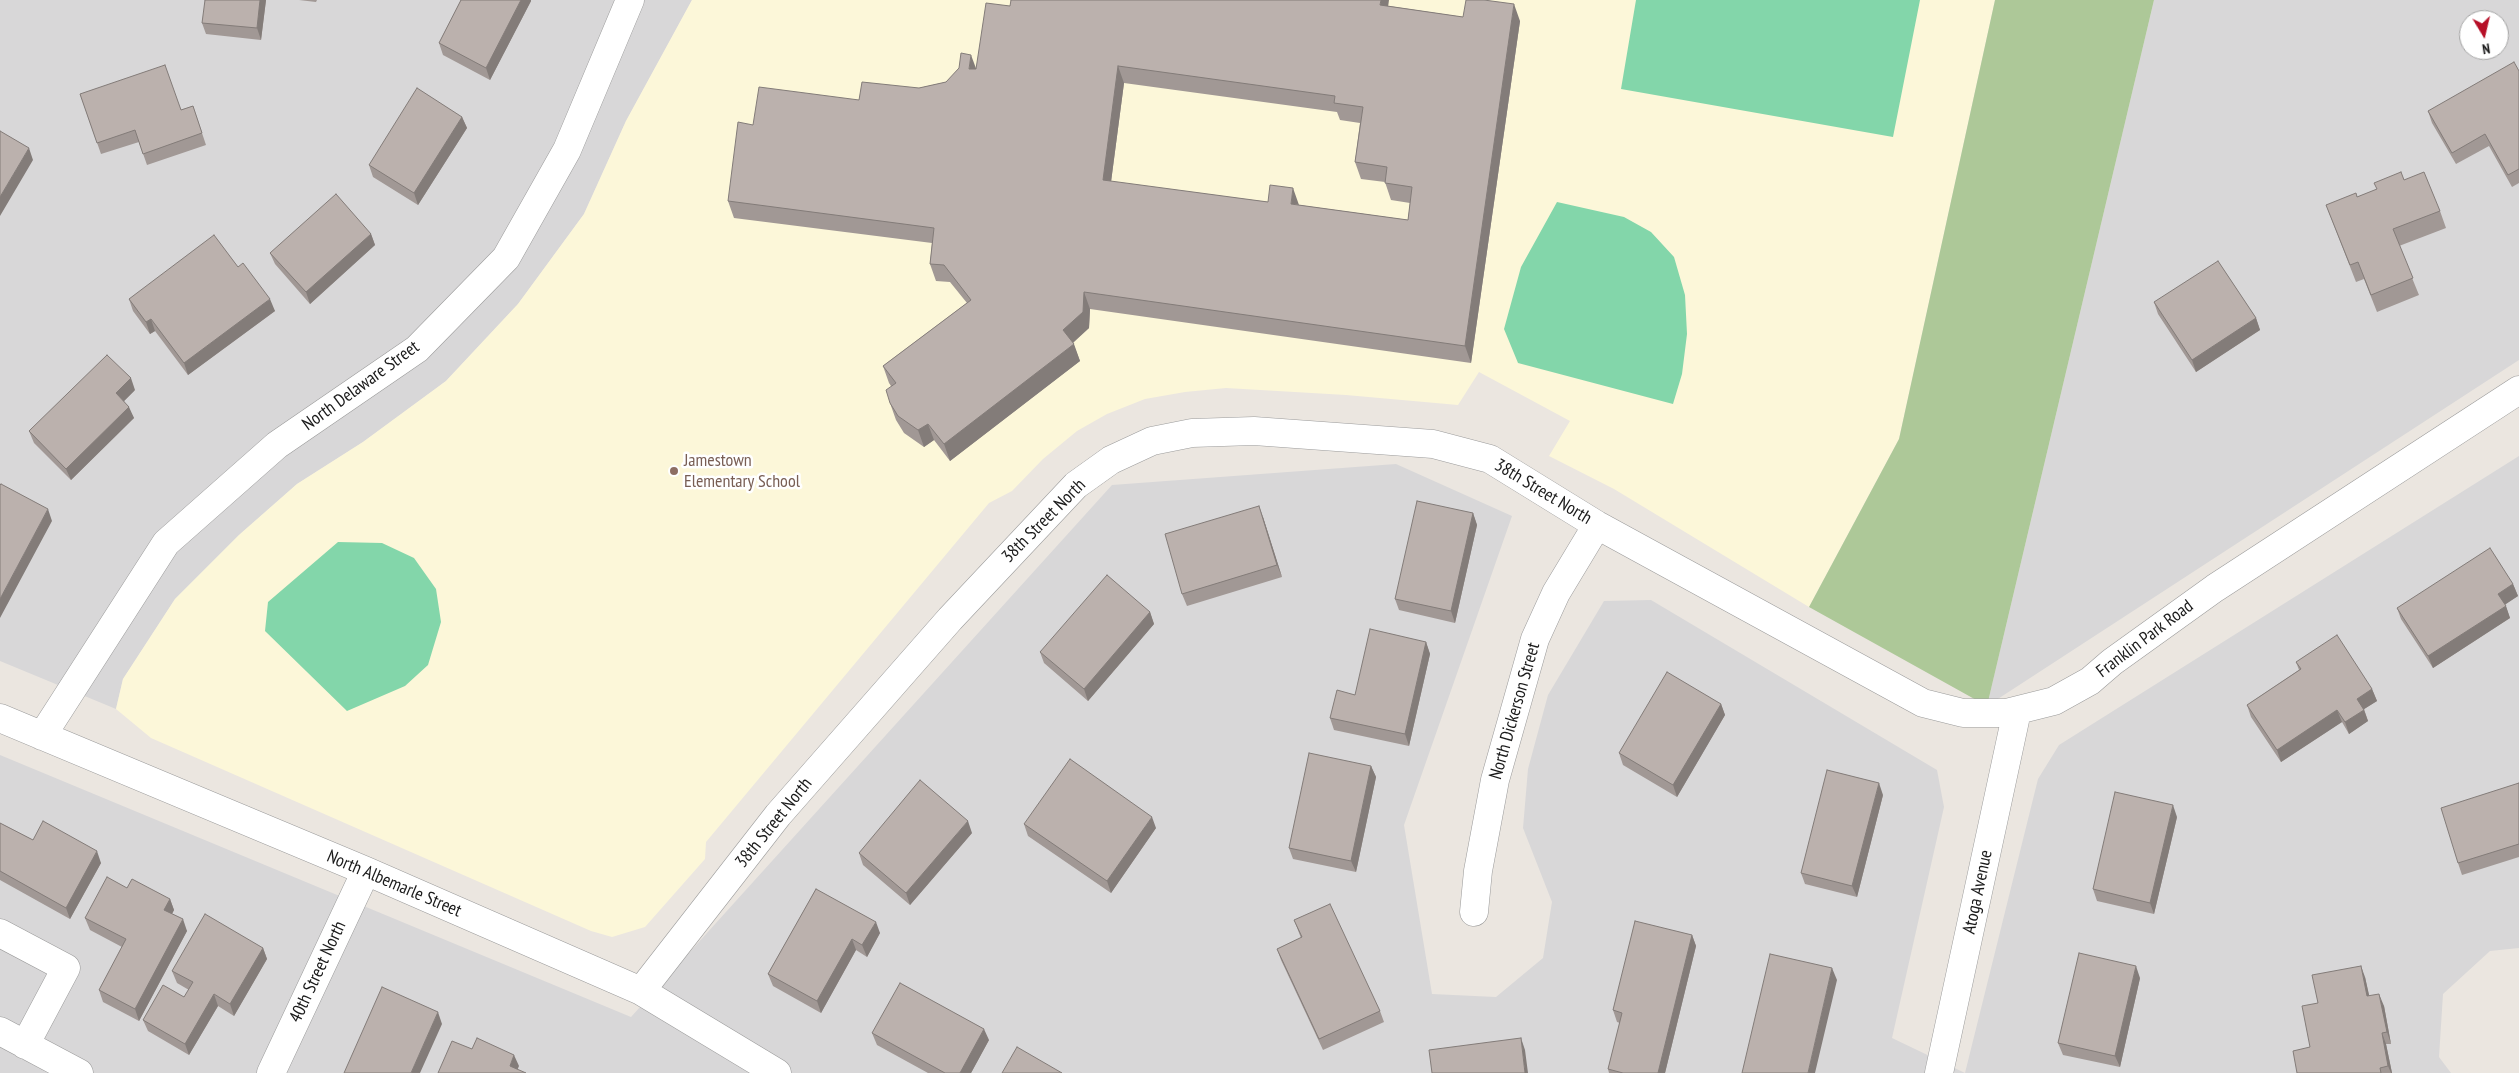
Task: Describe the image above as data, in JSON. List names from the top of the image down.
{
  "streets": {
    "street": [
      "North Delaware Street",
      "38th Street North",
      "Franklin Park Road",
      "North Dickerson Street",
      "North Albemarle Street",
      "Atoga Avenue",
      "40th Street North"
    ]
  },
  "crossings": [
    ["North Delaware Street", "North Albemarle Street"],
    ["38th Street North", "Franklin Park Road"],
    ["38th Street North", "North Dickerson Street"],
    ["38th Street North", "North Albemarle Street"],
    ["Franklin Park Road", "Atoga Avenue"],
    ["North Albemarle Street", "40th Street North"]
  ],
  "places": ["Jamestown Elementary School"],
  "north": "bottom"
}
